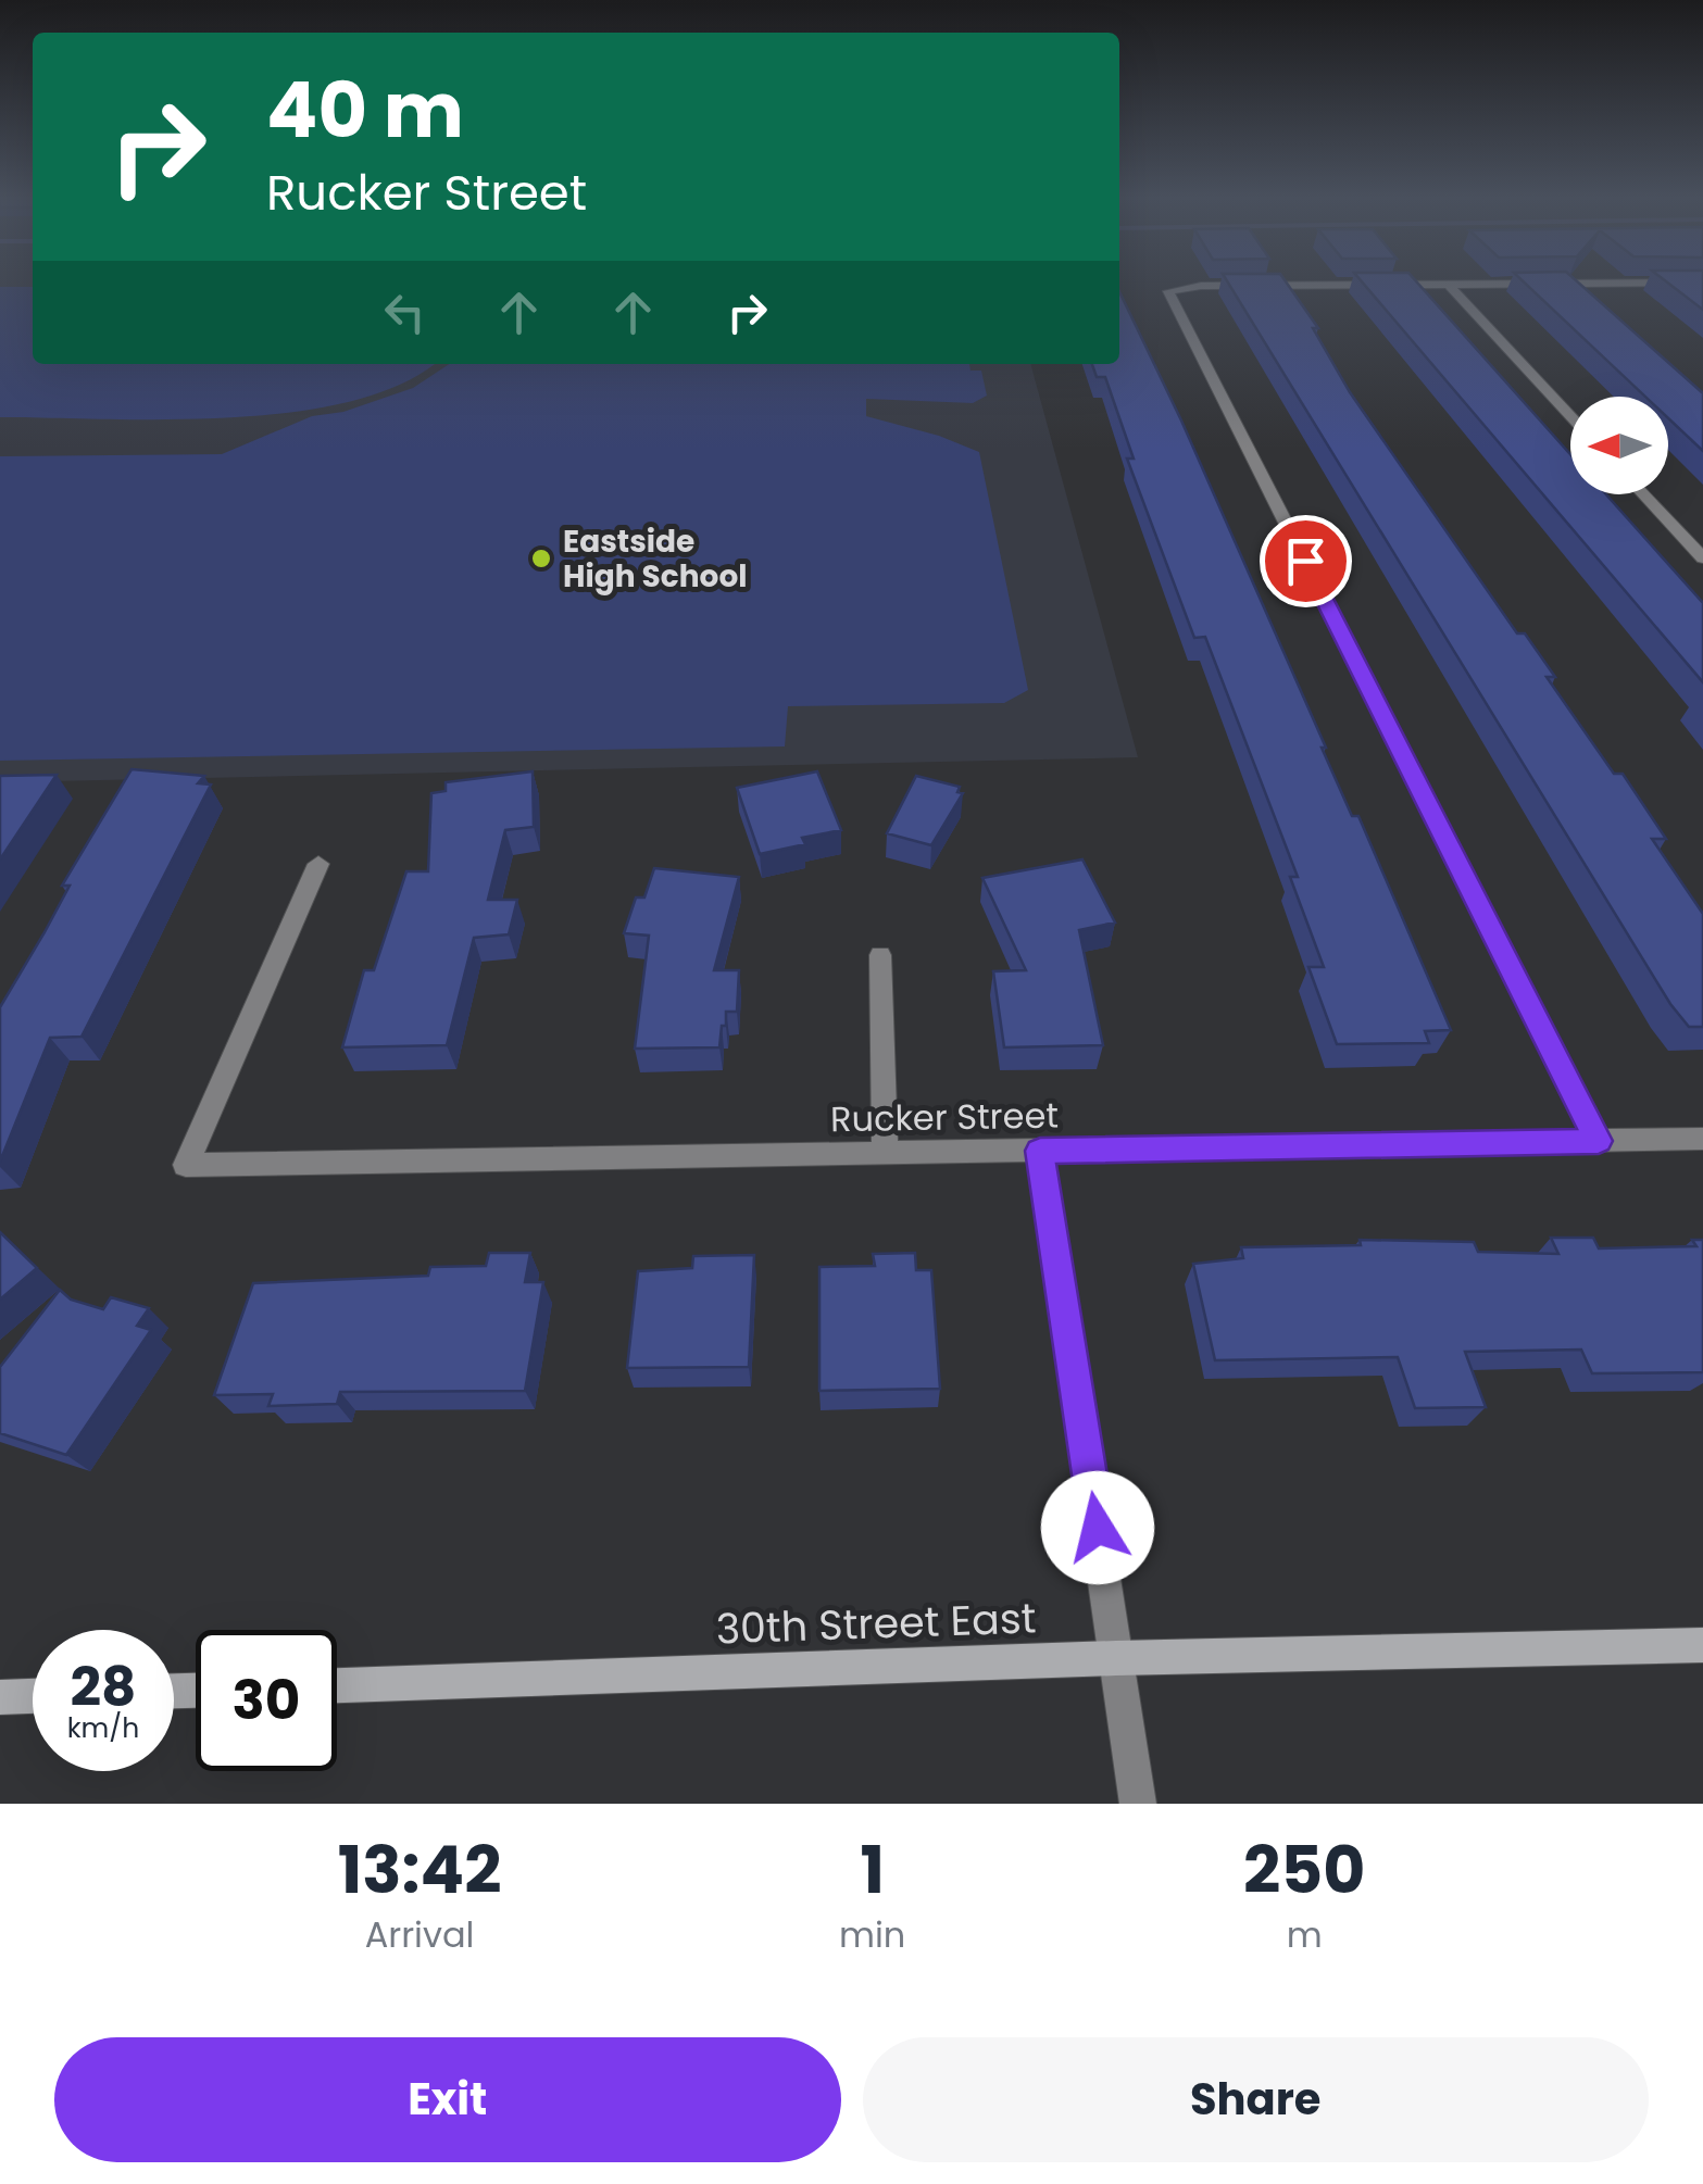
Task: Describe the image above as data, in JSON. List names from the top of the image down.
{
  "streets": {
    "main road": ["30th Street East"],
    "street": ["Rucker Street"]
  },
  "places": ["Eastside High School"],
  "north": "left",
  "page": {
    "turn": ["40 m", "Rucker Street"],
    "speed": "28 km/h",
    "limit": "30",
    "eta": [
      "13:42",
      "Arrival",
      "1",
      "min",
      "250",
      "m"
    ],
    "buttons": ["Exit", "Share"]
  }
}
